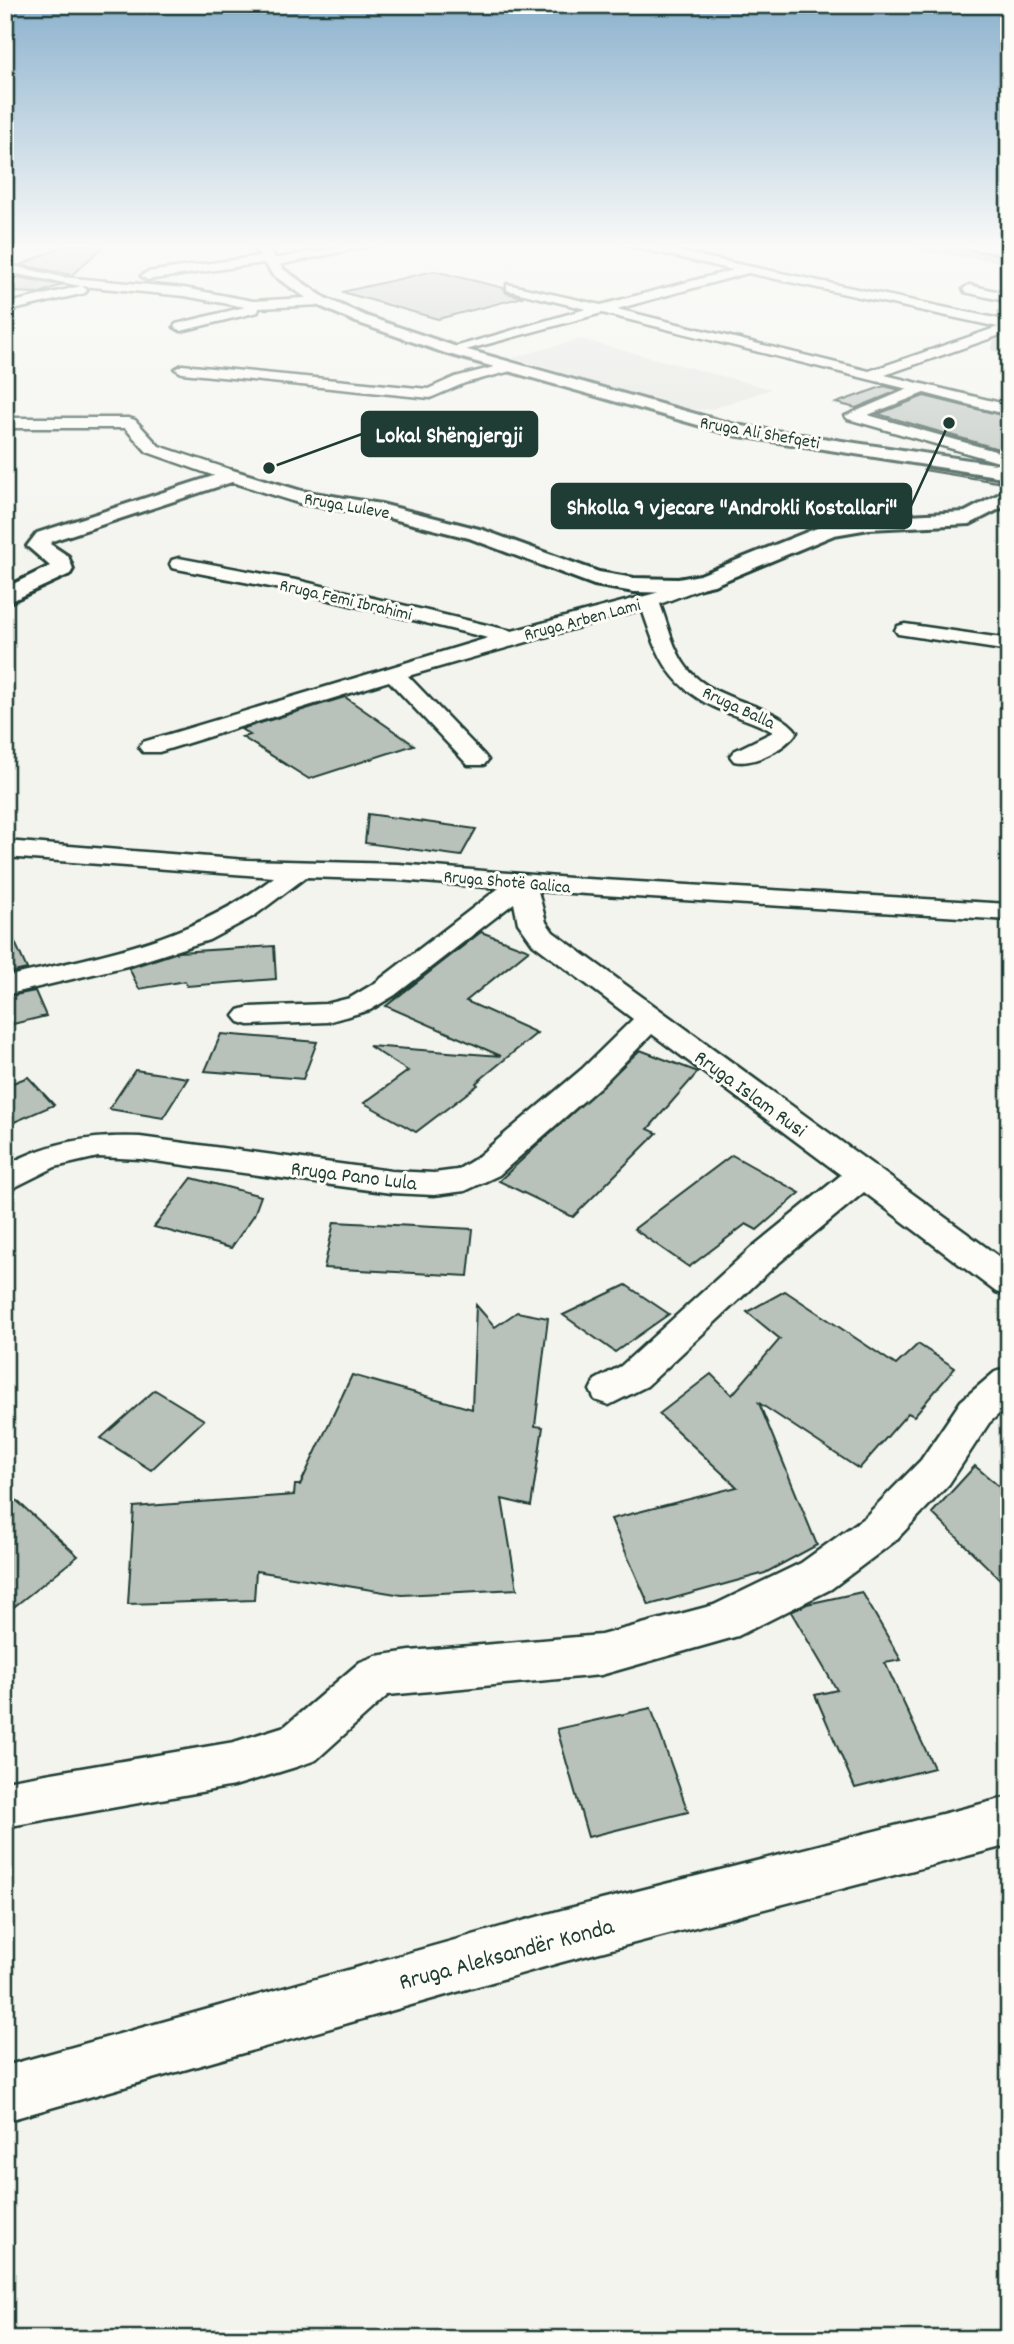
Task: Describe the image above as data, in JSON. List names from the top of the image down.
{
  "streets": {
    "main road": ["Rruga Ali Shefqeti", "Rruga Luleve", "Rruga Arben Lami"],
    "street": [
      "Rruga Femi Ibrahimi",
      "Rruga Balla",
      "Rruga Shotë Galica",
      "Rruga Islam Rusi",
      "Rruga Pano Lula",
      "Rruga Aleksandër Konda"
    ]
  },
  "crossings": [
    ["Rruga Luleve", "Rruga Arben Lami"],
    ["Rruga Femi Ibrahimi", "Rruga Arben Lami"],
    ["Rruga Arben Lami", "Rruga Balla"],
    ["Rruga Shotë Galica", "Rruga Islam Rusi"],
    ["Rruga Islam Rusi", "Rruga Pano Lula"]
  ],
  "places": ["Shkolla 9 vjecare \"Androkli Kostallari\"", "Lokal Shëngjergji"]
}
